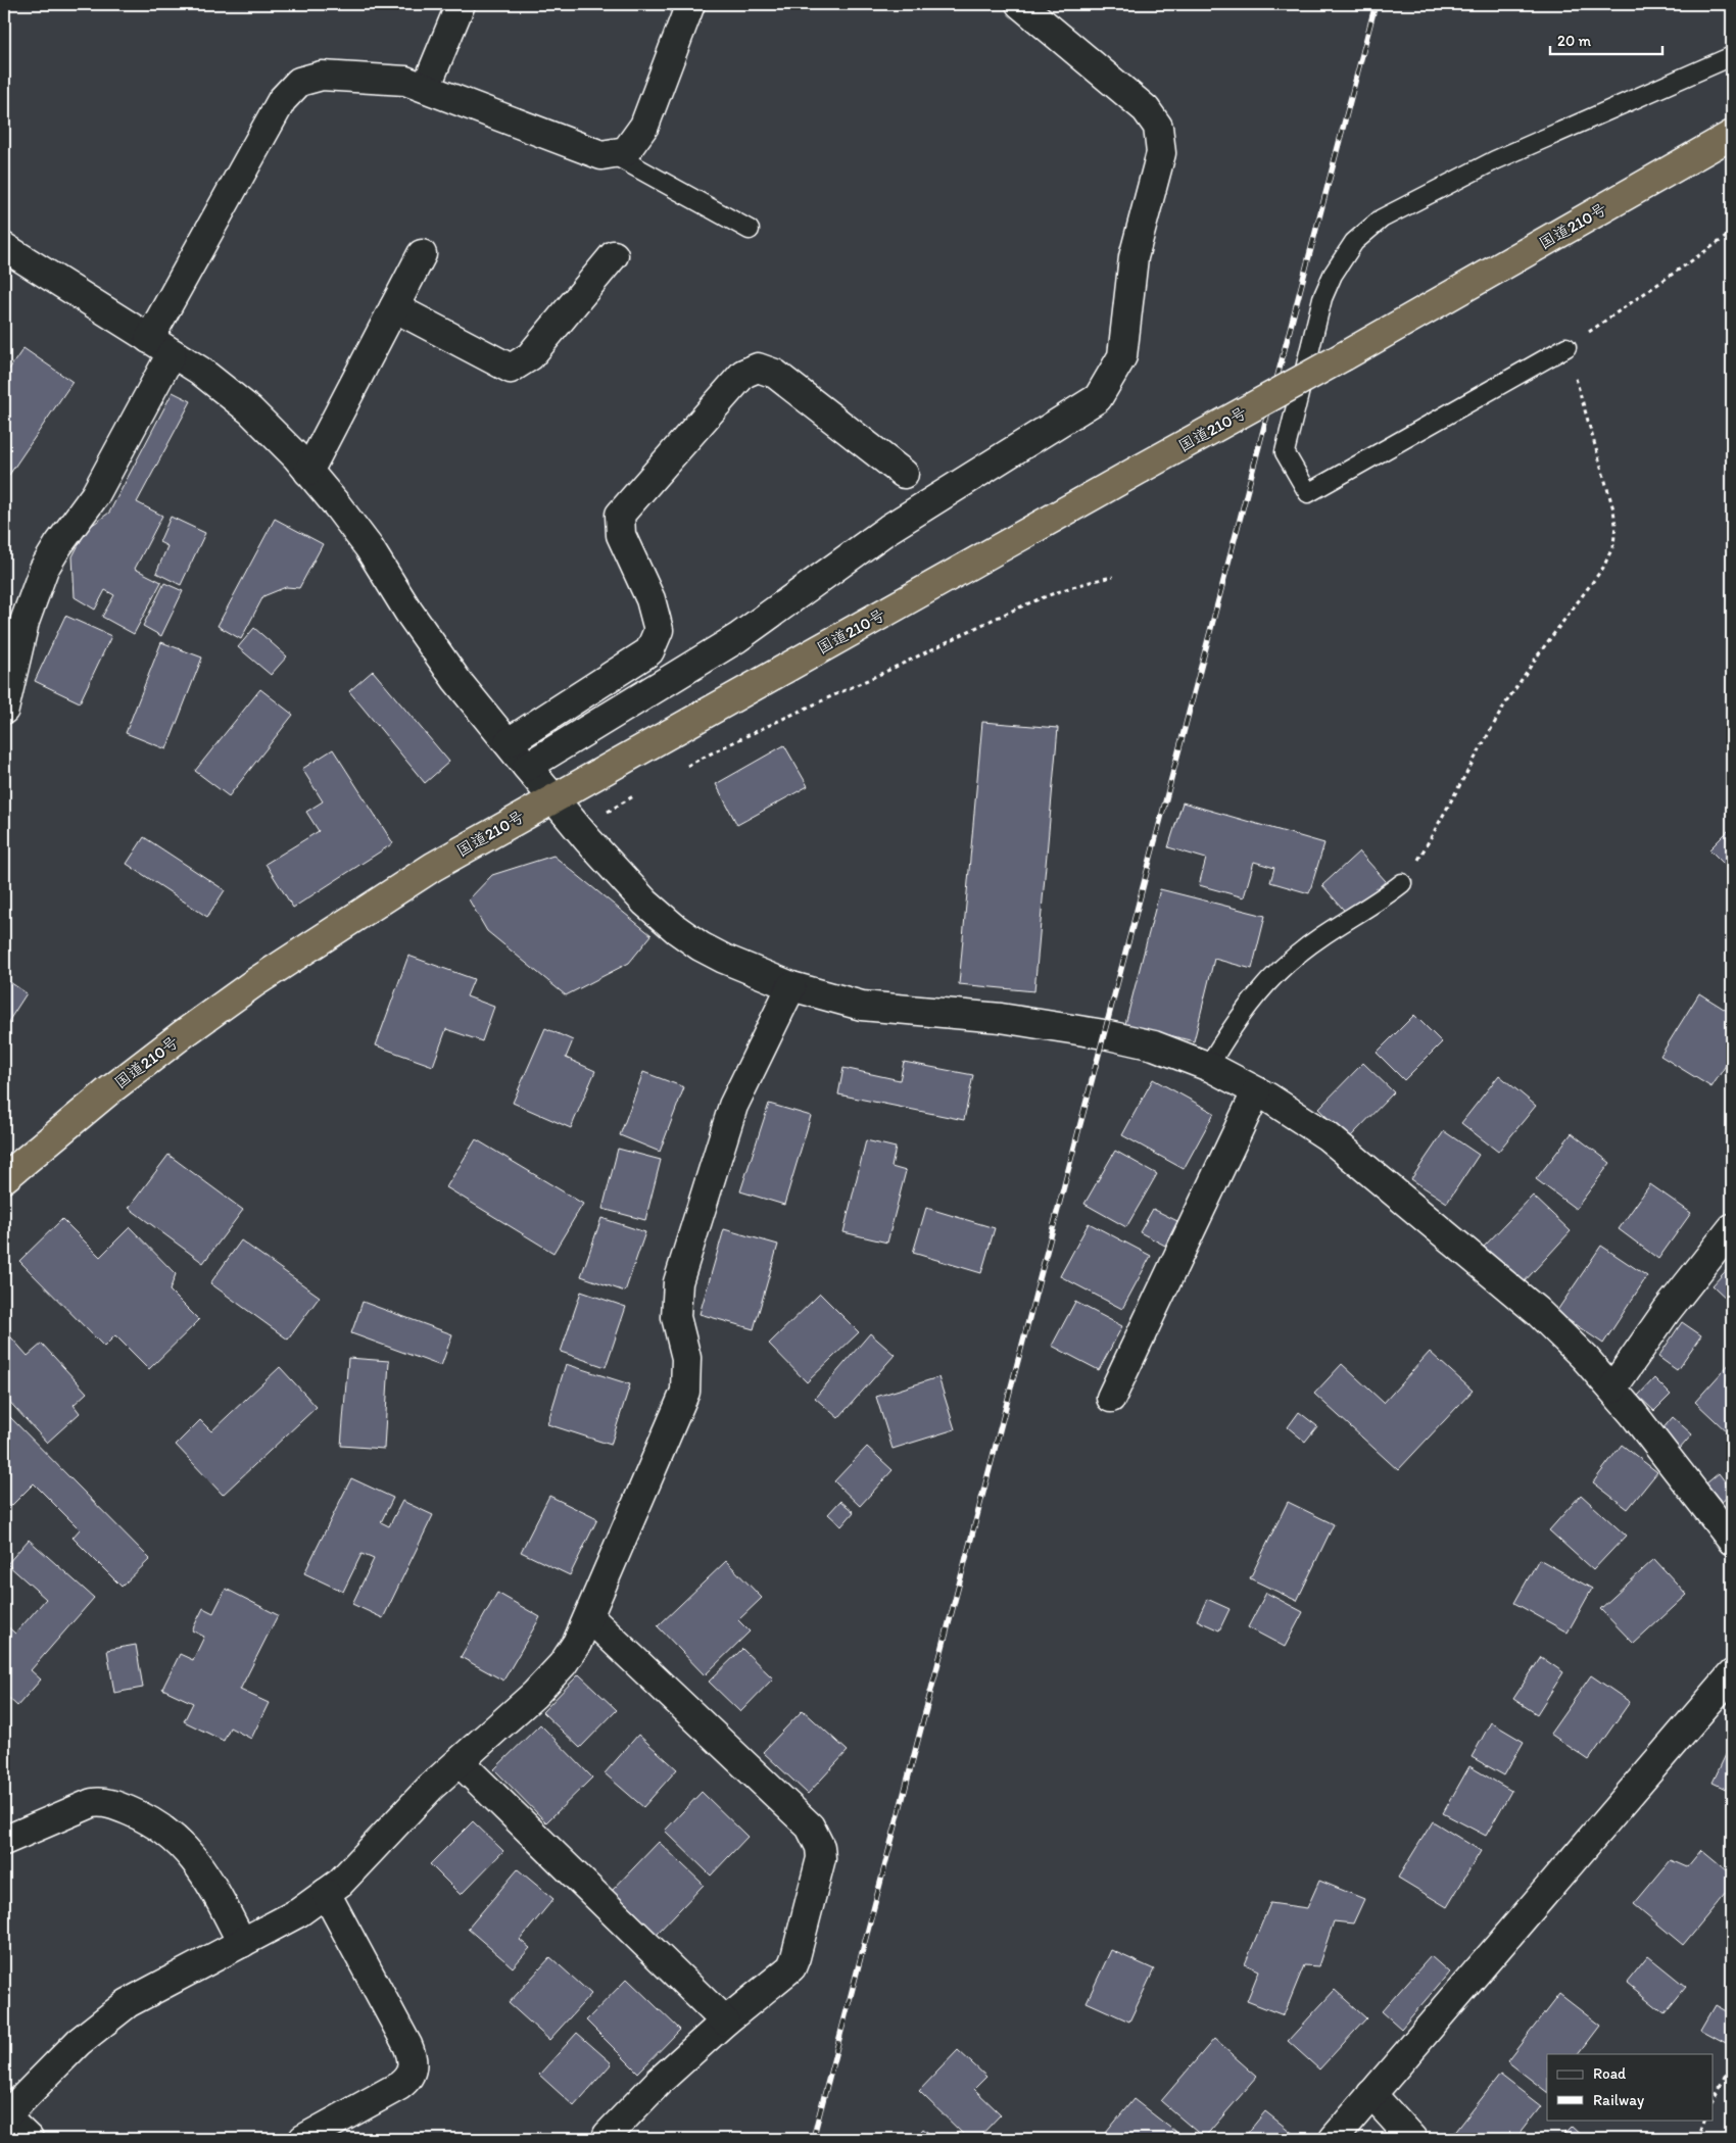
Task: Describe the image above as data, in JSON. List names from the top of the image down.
{
  "streets": {
    "highway": ["国道210号"]
  },
  "legend": ["Road", "Railway"],
  "scale_bar": "20 m"
}
